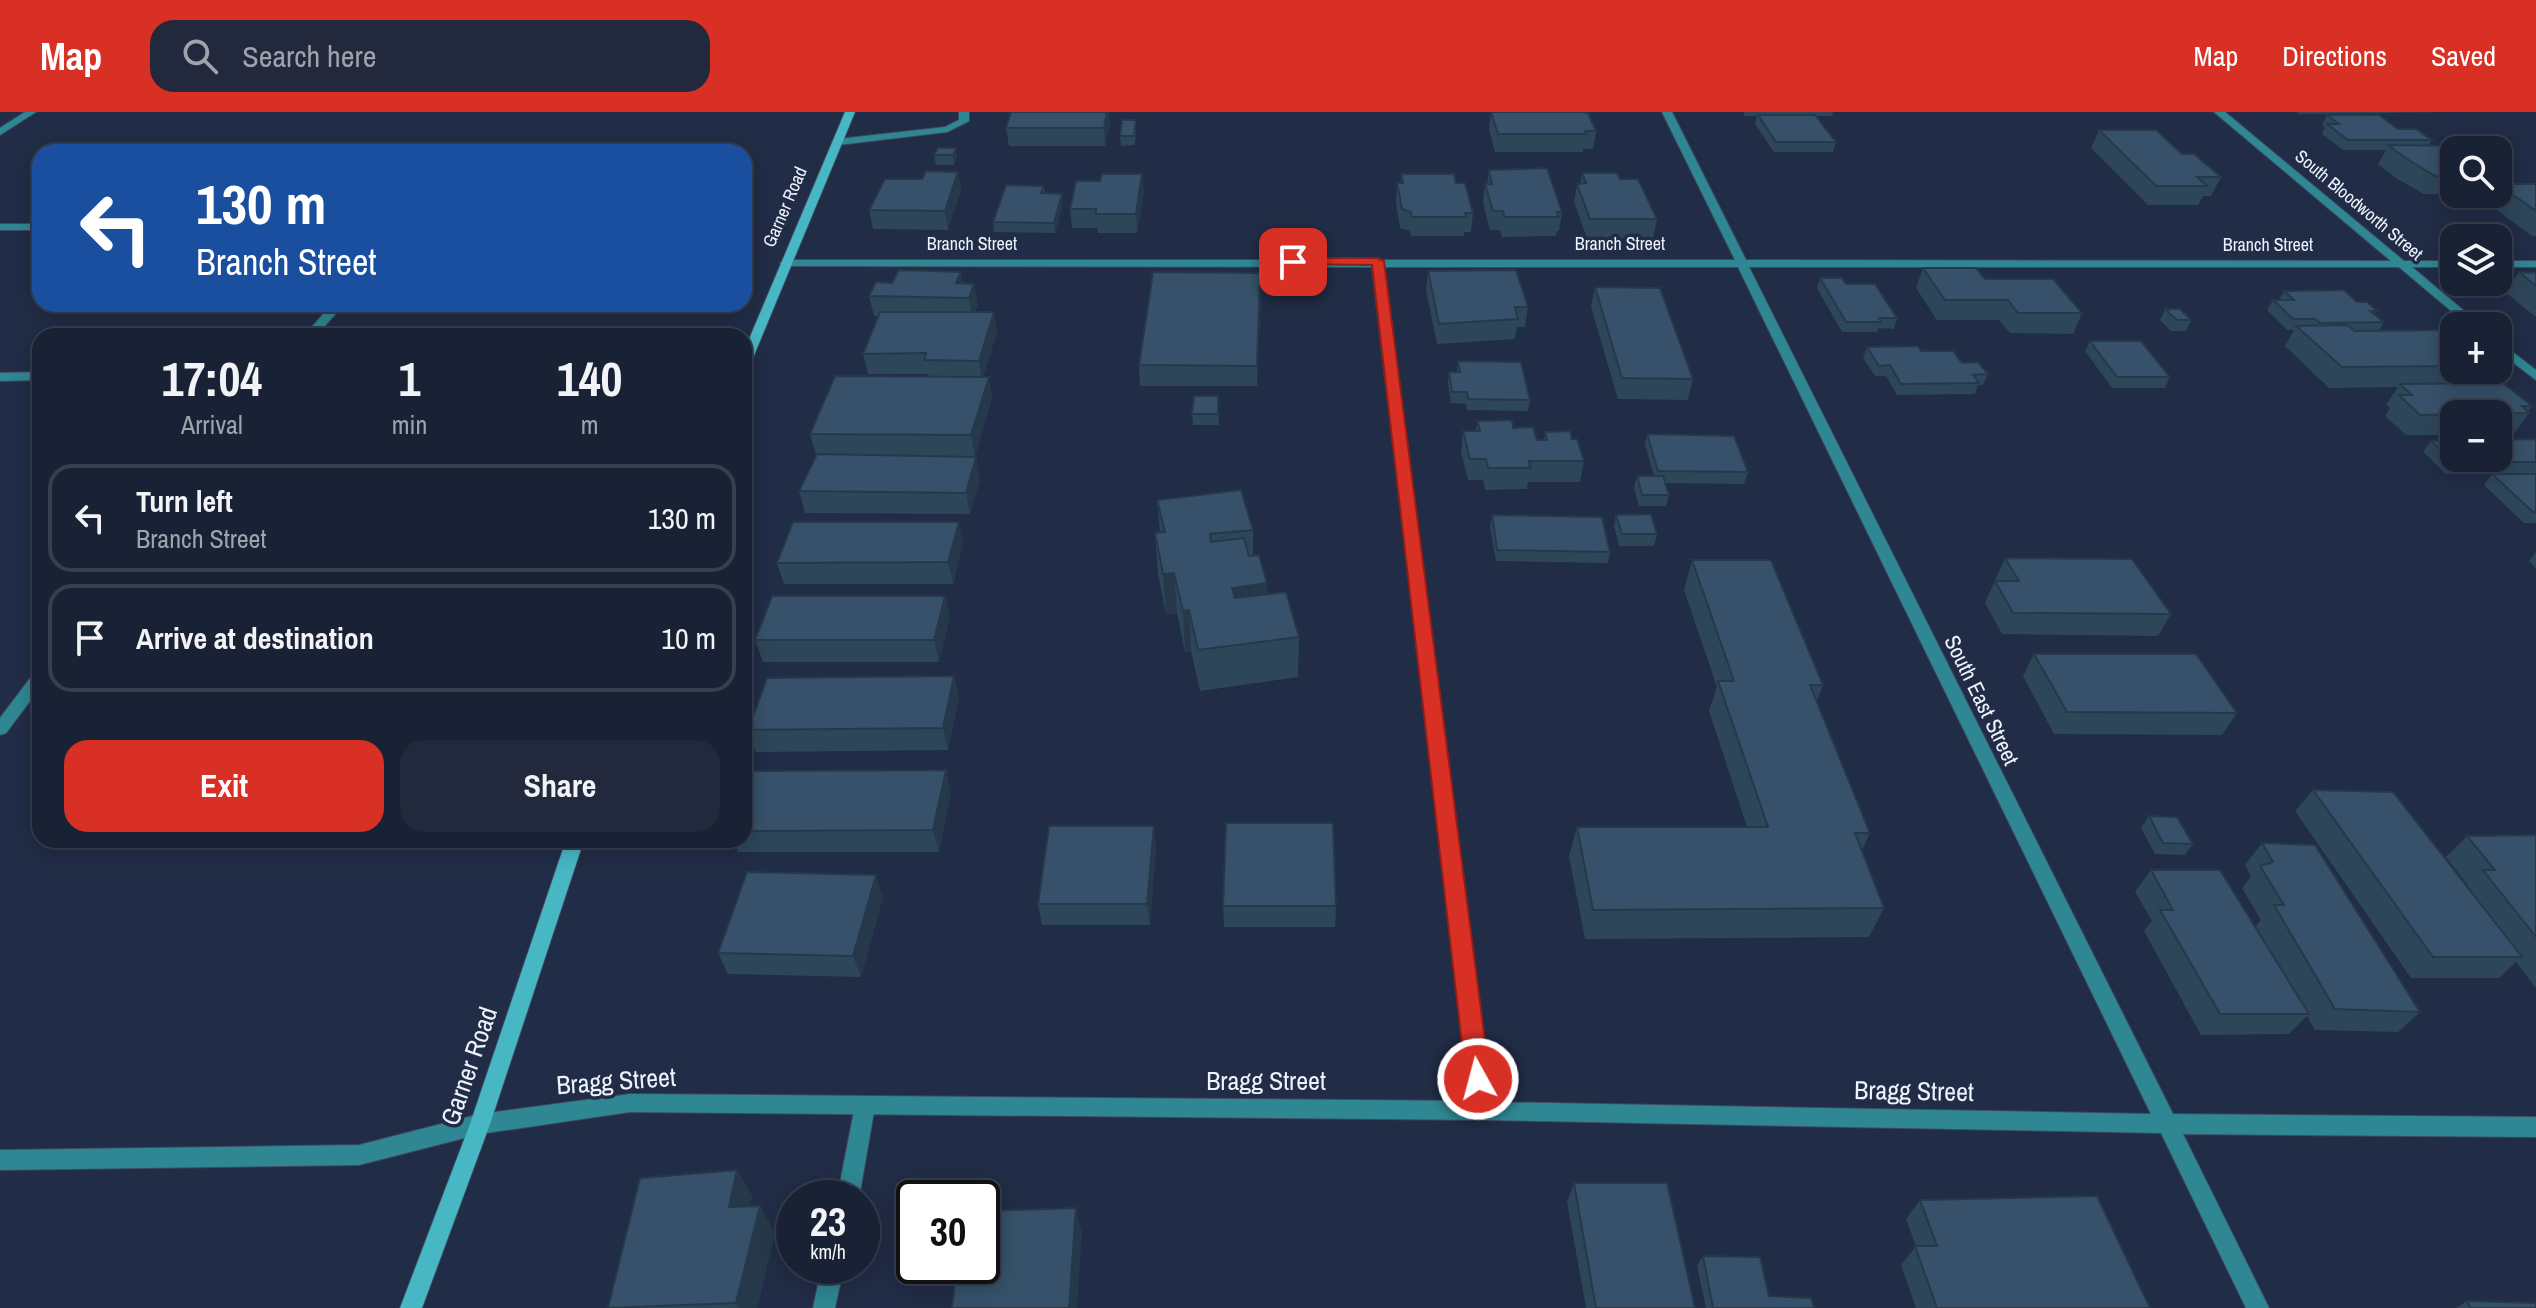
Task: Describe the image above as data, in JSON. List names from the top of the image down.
{
  "streets": {
    "main road": ["Garner Road"],
    "street": [
      "South Bloodworth Street",
      "Branch Street",
      "South East Street",
      "Bragg Street"
    ]
  },
  "crossings": [
    ["South Bloodworth Street", "Branch Street"],
    ["Garner Road", "Branch Street"],
    ["Garner Road", "Bragg Street"],
    ["Branch Street", "South East Street"],
    ["South East Street", "Bragg Street"]
  ],
  "page": {
    "header": "Map",
    "search": "Search here",
    "nav": ["Map", "Directions", "Saved"],
    "map_buttons": ["+", "−"],
    "turn": ["130 m", "Branch Street"],
    "eta": [
      "17:04",
      "Arrival",
      "1",
      "min",
      "140",
      "m"
    ],
    "list": [
      {
        "name": "Turn left",
        "note": "Branch Street",
        "value": "130 m"
      },
      {
        "name": "Arrive at destination",
        "value": "10 m"
      }
    ],
    "buttons": ["Exit", "Share"],
    "speed": "23 km/h",
    "limit": "30"
  }
}
